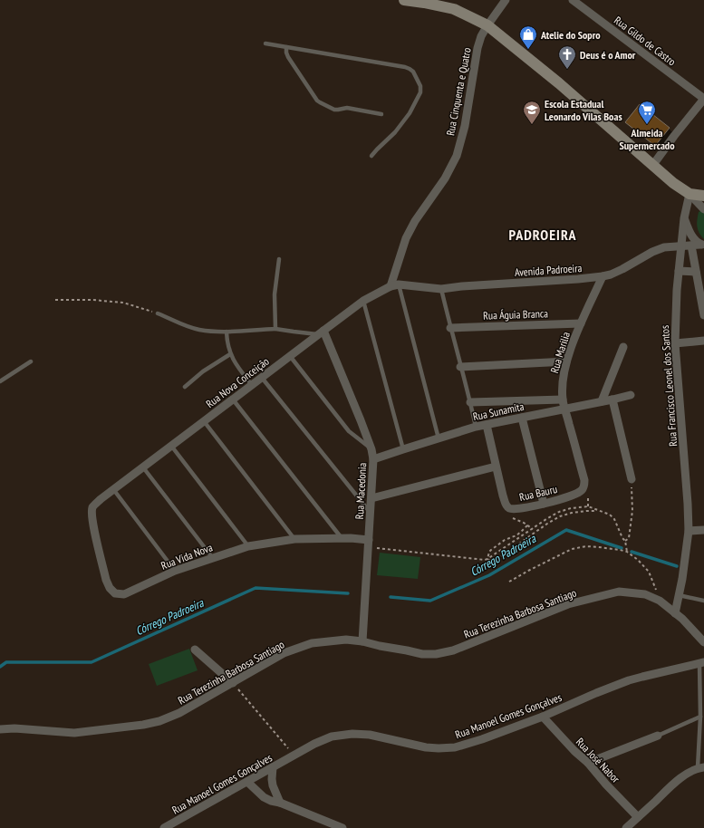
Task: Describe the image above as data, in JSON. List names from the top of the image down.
{
  "streets": {
    "street": [
      "Rua Gildo de Castro",
      "Rua Cinquenta e Quatro",
      "Avenida Padroeira",
      "Rua Águia Branca",
      "Rua Marilia",
      "Rua Nova Conceição",
      "Rua Francisco Leonel dos Santos",
      "Rua Sunamita",
      "Rua Macedonia",
      "Rua Bauru",
      "Rua Vida Nova",
      "Rua Terezinha Barbosa Santiago",
      "Rua Manoel Gomes Gonçalves",
      "Rua José Nabor"
    ]
  },
  "crossings": [
    ["Rua Cinquenta e Quatro", "Avenida Padroeira"],
    ["Rua Cinquenta e Quatro", "Rua Nova Conceição"],
    ["Avenida Padroeira", "Rua Marilia"],
    ["Avenida Padroeira", "Rua Nova Conceição"],
    ["Avenida Padroeira", "Rua Francisco Leonel dos Santos"],
    ["Rua Águia Branca", "Rua Marilia"],
    ["Rua Marilia", "Rua Sunamita"],
    ["Rua Marilia", "Rua Bauru"],
    ["Rua Nova Conceição", "Rua Macedonia"],
    ["Rua Nova Conceição", "Rua Vida Nova"],
    ["Rua Francisco Leonel dos Santos", "Rua Terezinha Barbosa Santiago"],
    ["Rua Sunamita", "Rua Macedonia"],
    ["Rua Sunamita", "Rua Bauru"],
    ["Rua Macedonia", "Rua Vida Nova"],
    ["Rua Macedonia", "Rua Terezinha Barbosa Santiago"],
    ["Rua Manoel Gomes Gonçalves", "Rua José Nabor"]
  ],
  "districts": ["PADROEIRA"],
  "water": ["Córrego Padroeira"],
  "places": {
    "shop": ["Atelie do Sopro"],
    "church": ["Deus é o Amor"],
    "school or university": ["Escola Estadual Leonardo Vilas Boas"],
    "supermarket": ["Almeida Supermercado"]
  }
}
